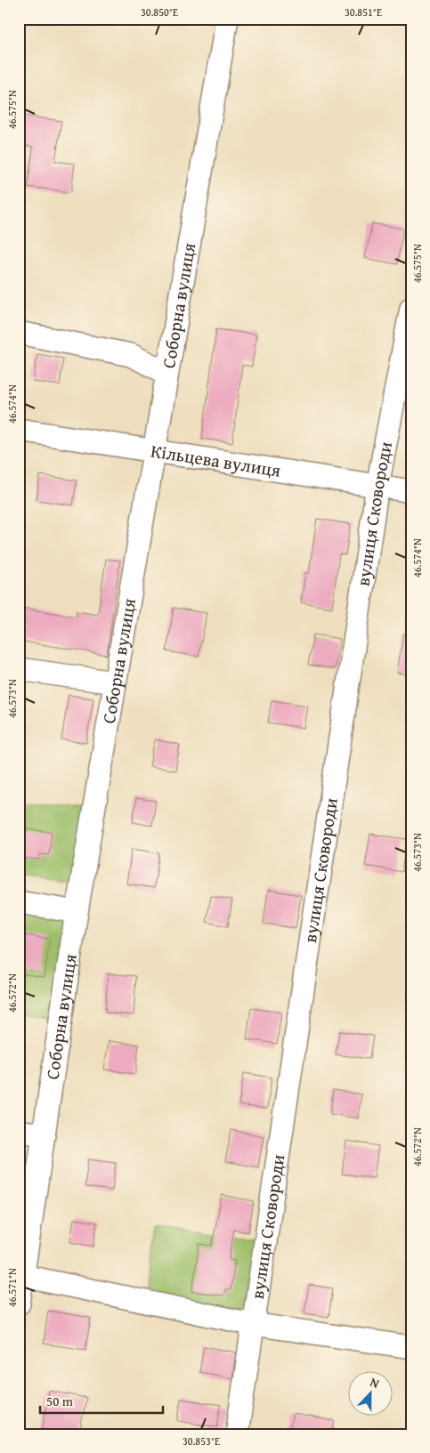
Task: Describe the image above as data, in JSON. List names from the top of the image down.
{
  "streets": {
    "street": ["Соборна вулиця", "Кільцева вулиця", "вулиця Сковороди"]
  },
  "crossings": [
    ["Соборна вулиця", "Кільцева вулиця"],
    ["Кільцева вулиця", "вулиця Сковороди"]
  ],
  "scale_bar": "50 m",
  "north": "top",
  "coordinates": [
    "30.850°E",
    "30.851°E",
    "46.575°N",
    "46.574°N",
    "46.573°N",
    "46.572°N",
    "46.571°N",
    "30.853°E"
  ]
}
